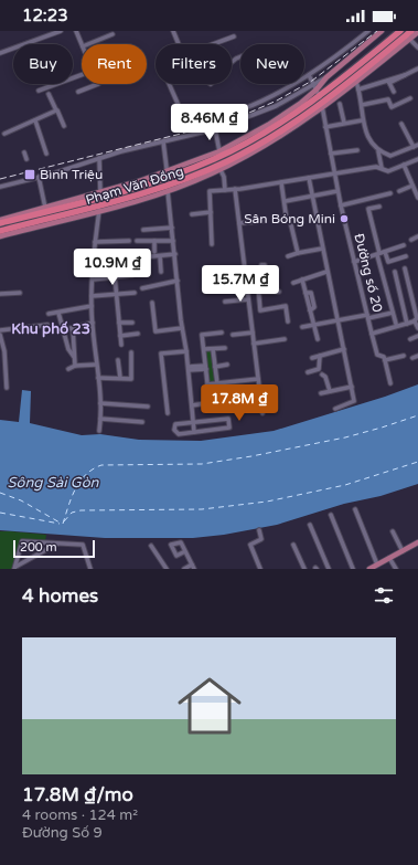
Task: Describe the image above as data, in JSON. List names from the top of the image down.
{
  "streets": {
    "highway": ["Phạm Văn Đồng"],
    "street": ["Đường số 20"]
  },
  "crossings": [
    ["Phạm Văn Đồng", "Đường số 20"]
  ],
  "districts": ["Khu phố 23"],
  "water": ["Sông Sài Gòn"],
  "places": {
    "transit": ["Bình Triệu"],
    "other": ["Sân Bóng Mini"]
  },
  "scale_bar": "200 m",
  "page": {
    "status": "12:23",
    "chip": [
      "Buy",
      "Rent",
      "Filters",
      "New"
    ],
    "price": [
      "8.46M ₫",
      "10.9M ₫",
      "15.7M ₫",
      "17.8M ₫"
    ],
    "scale": "200 m",
    "heading": "4 homes",
    "list": [
      {
        "name": "17.8M ₫/mo",
        "note": "4 rooms · 124 m² · Đường Số 9"
      }
    ]
  }
}
